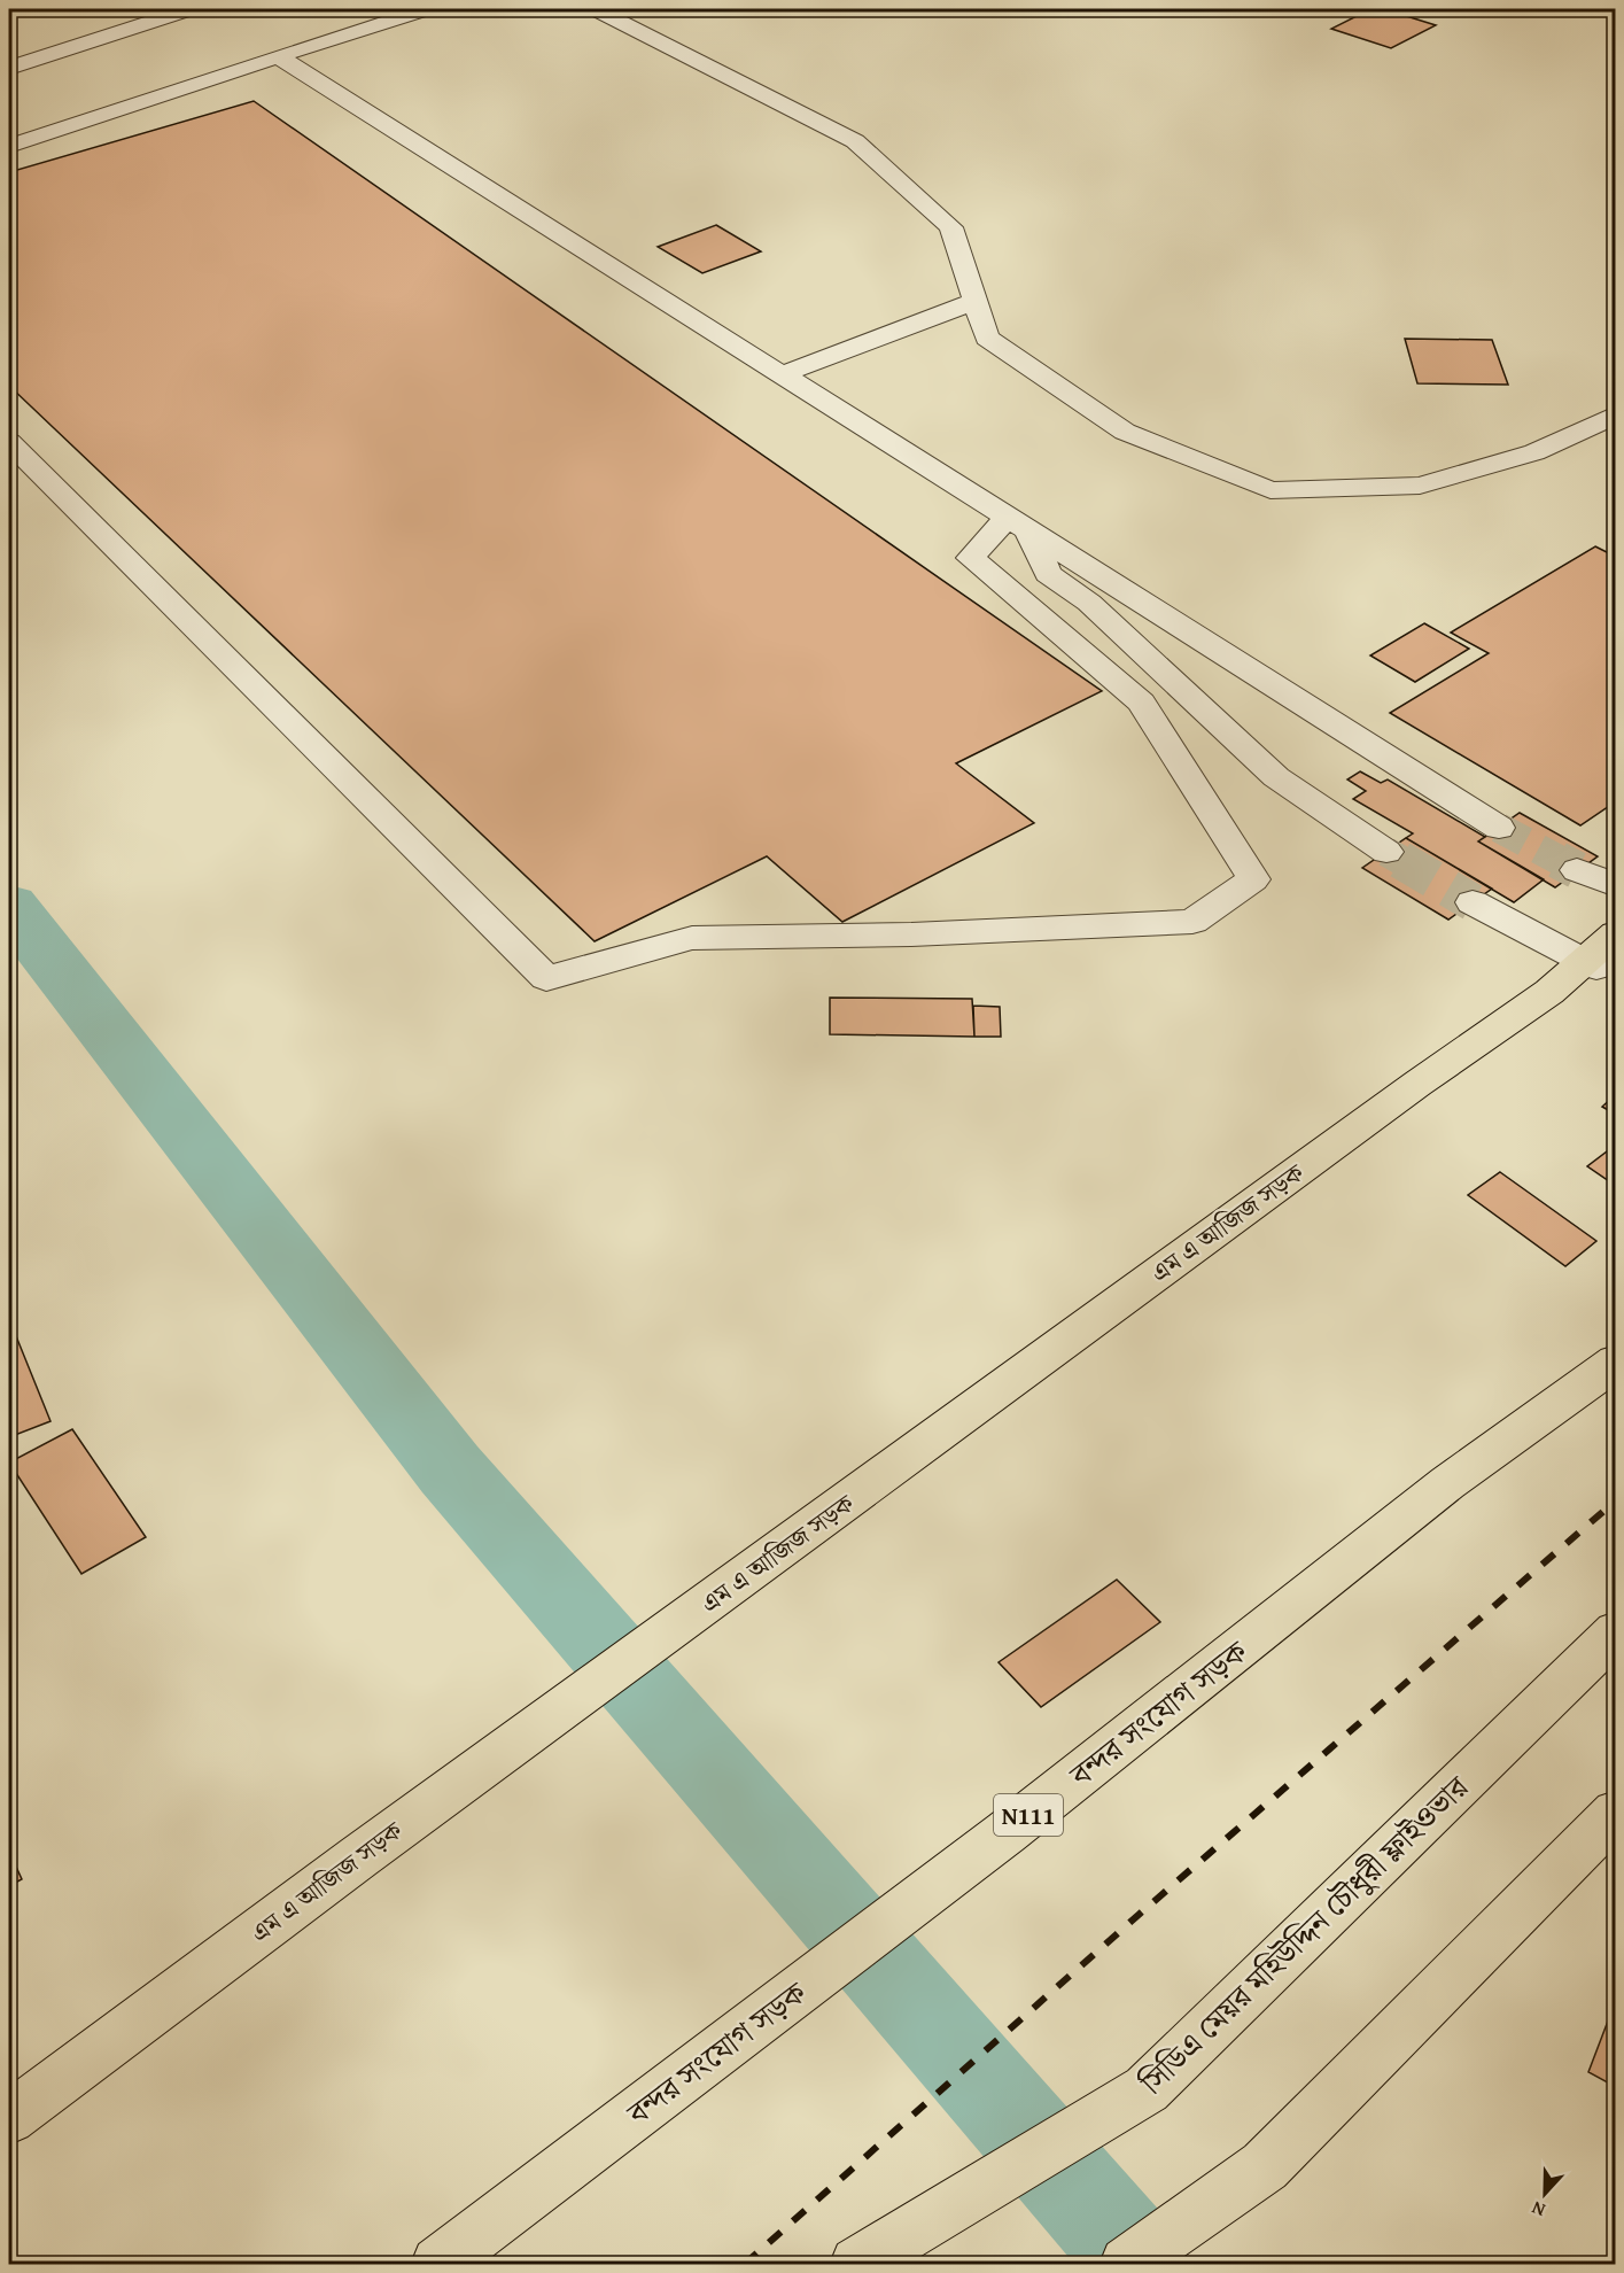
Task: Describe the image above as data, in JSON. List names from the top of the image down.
{
  "streets": {
    "main road": [
      "এম এ আজিজ সড়ক",
      "বন্দর সংযোগ সড়ক",
      "N111",
      "সিডিএ মেয়র মহিউদ্দিন চৌধুরী ফ্লাইওভার"
    ]
  },
  "north": "bottom"
}
